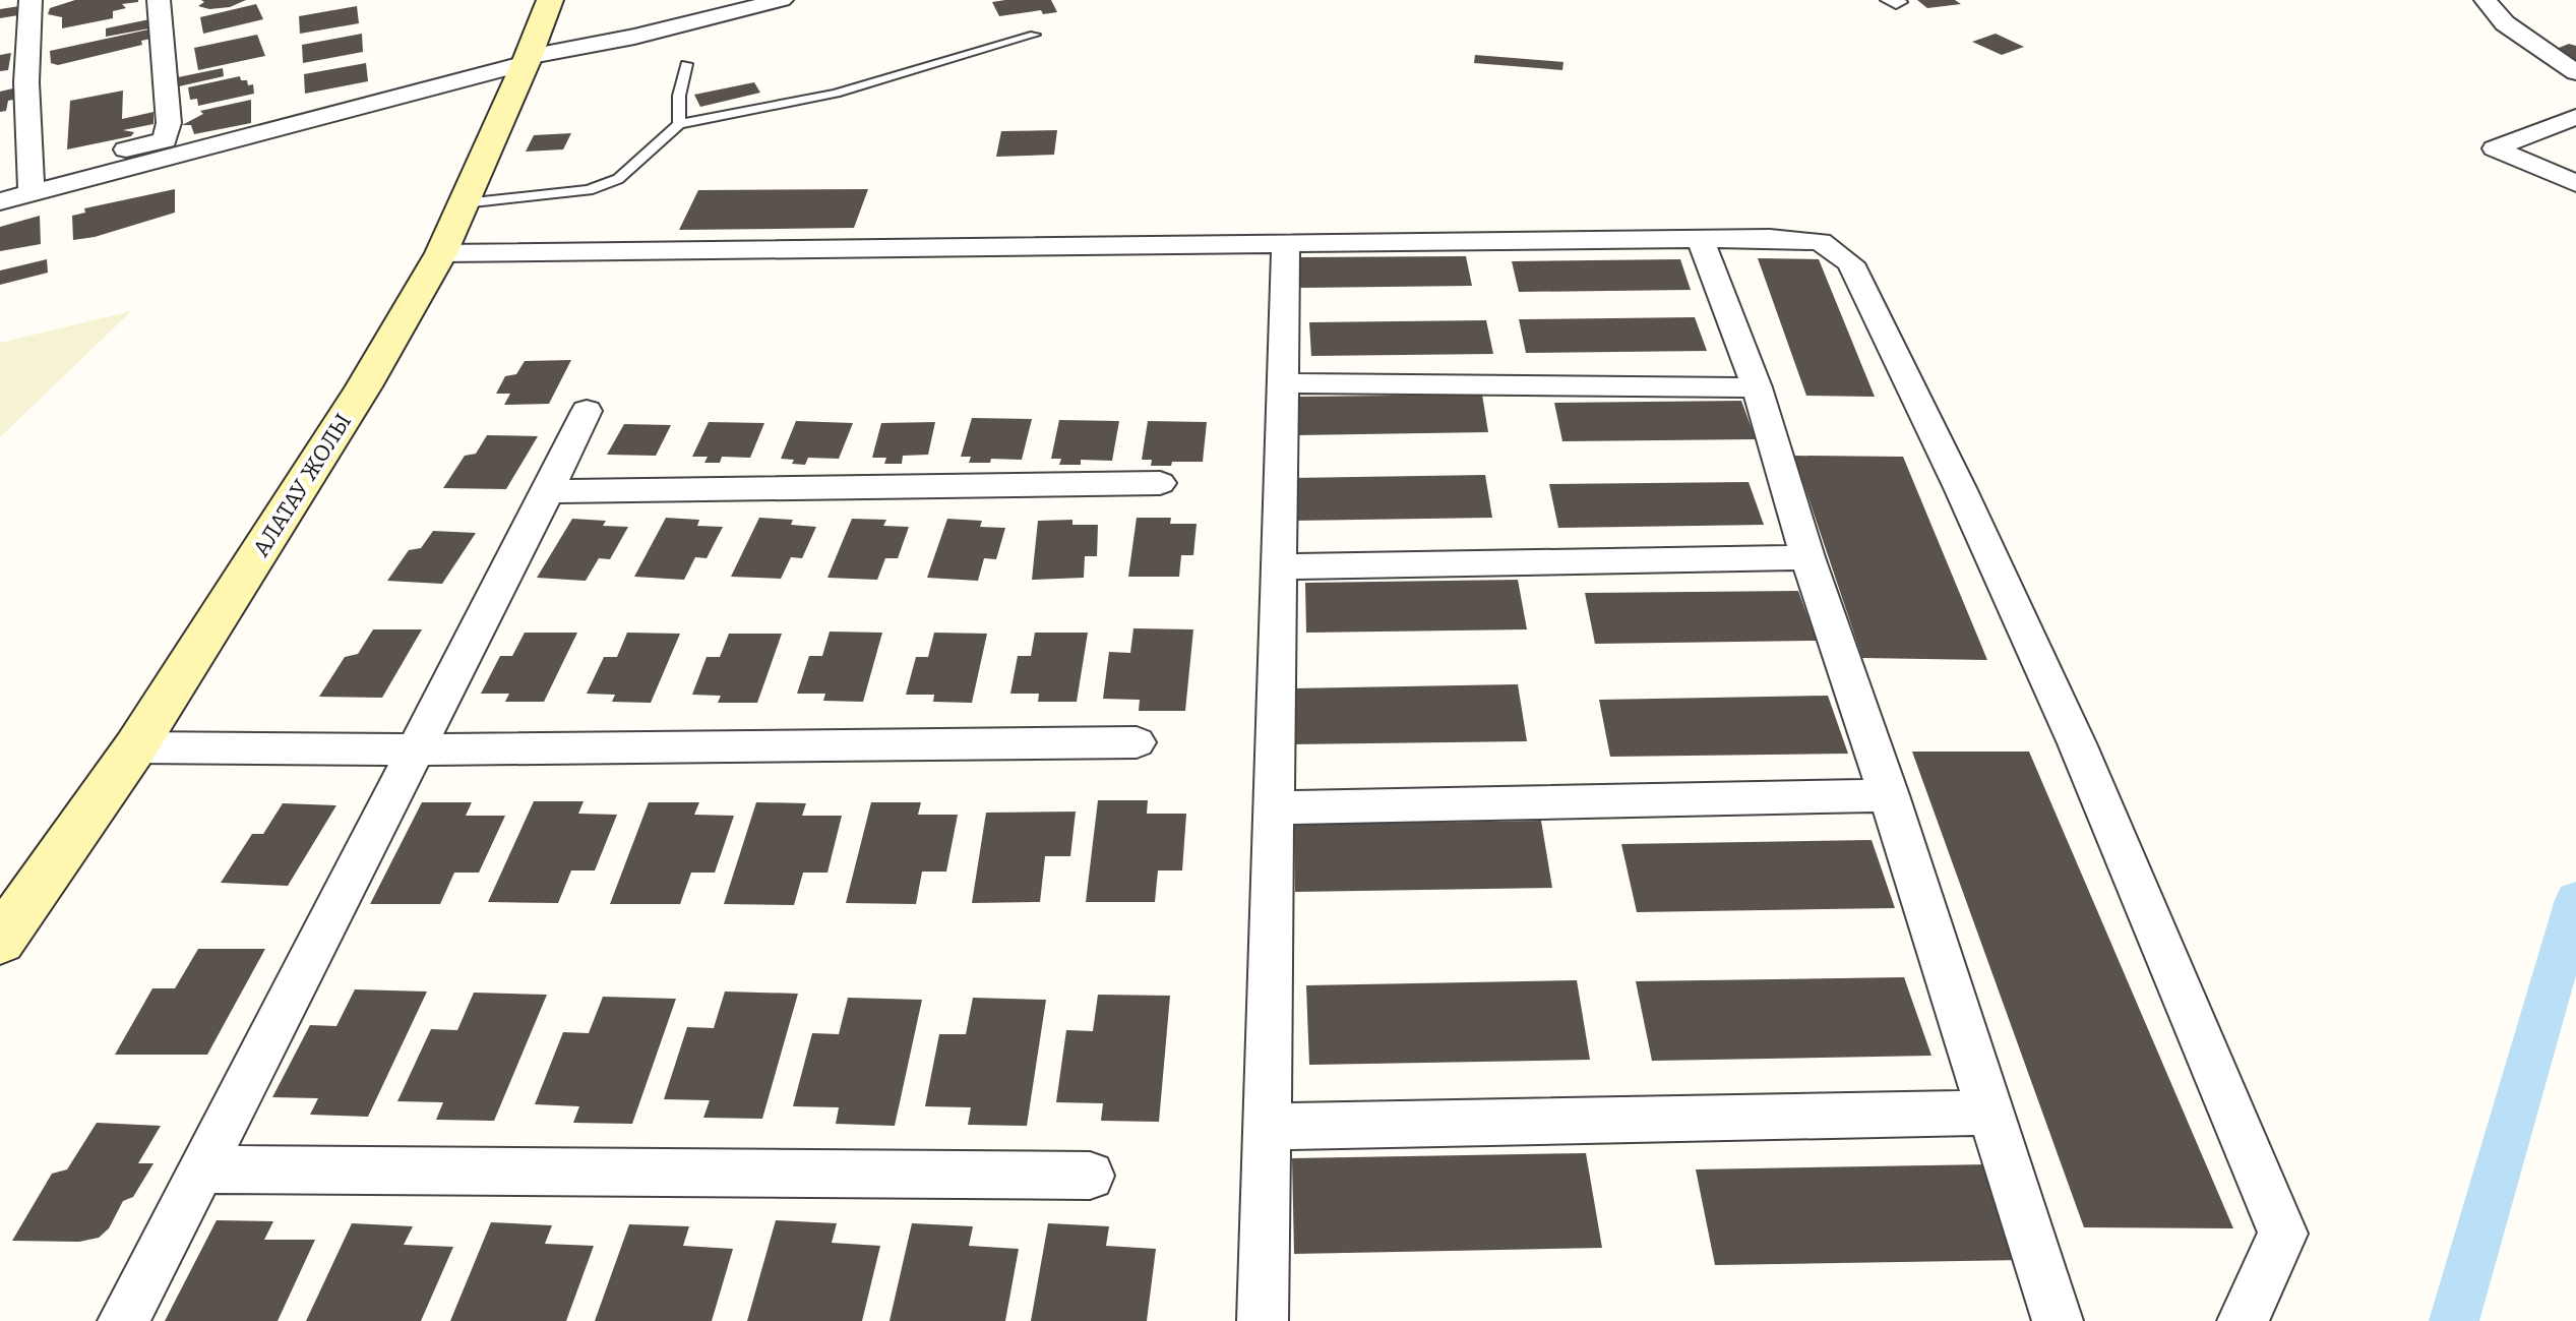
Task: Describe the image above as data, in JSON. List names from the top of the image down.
{
  "streets": {
    "main road": ["АЛАТАУ ЖОЛЫ"]
  }
}
